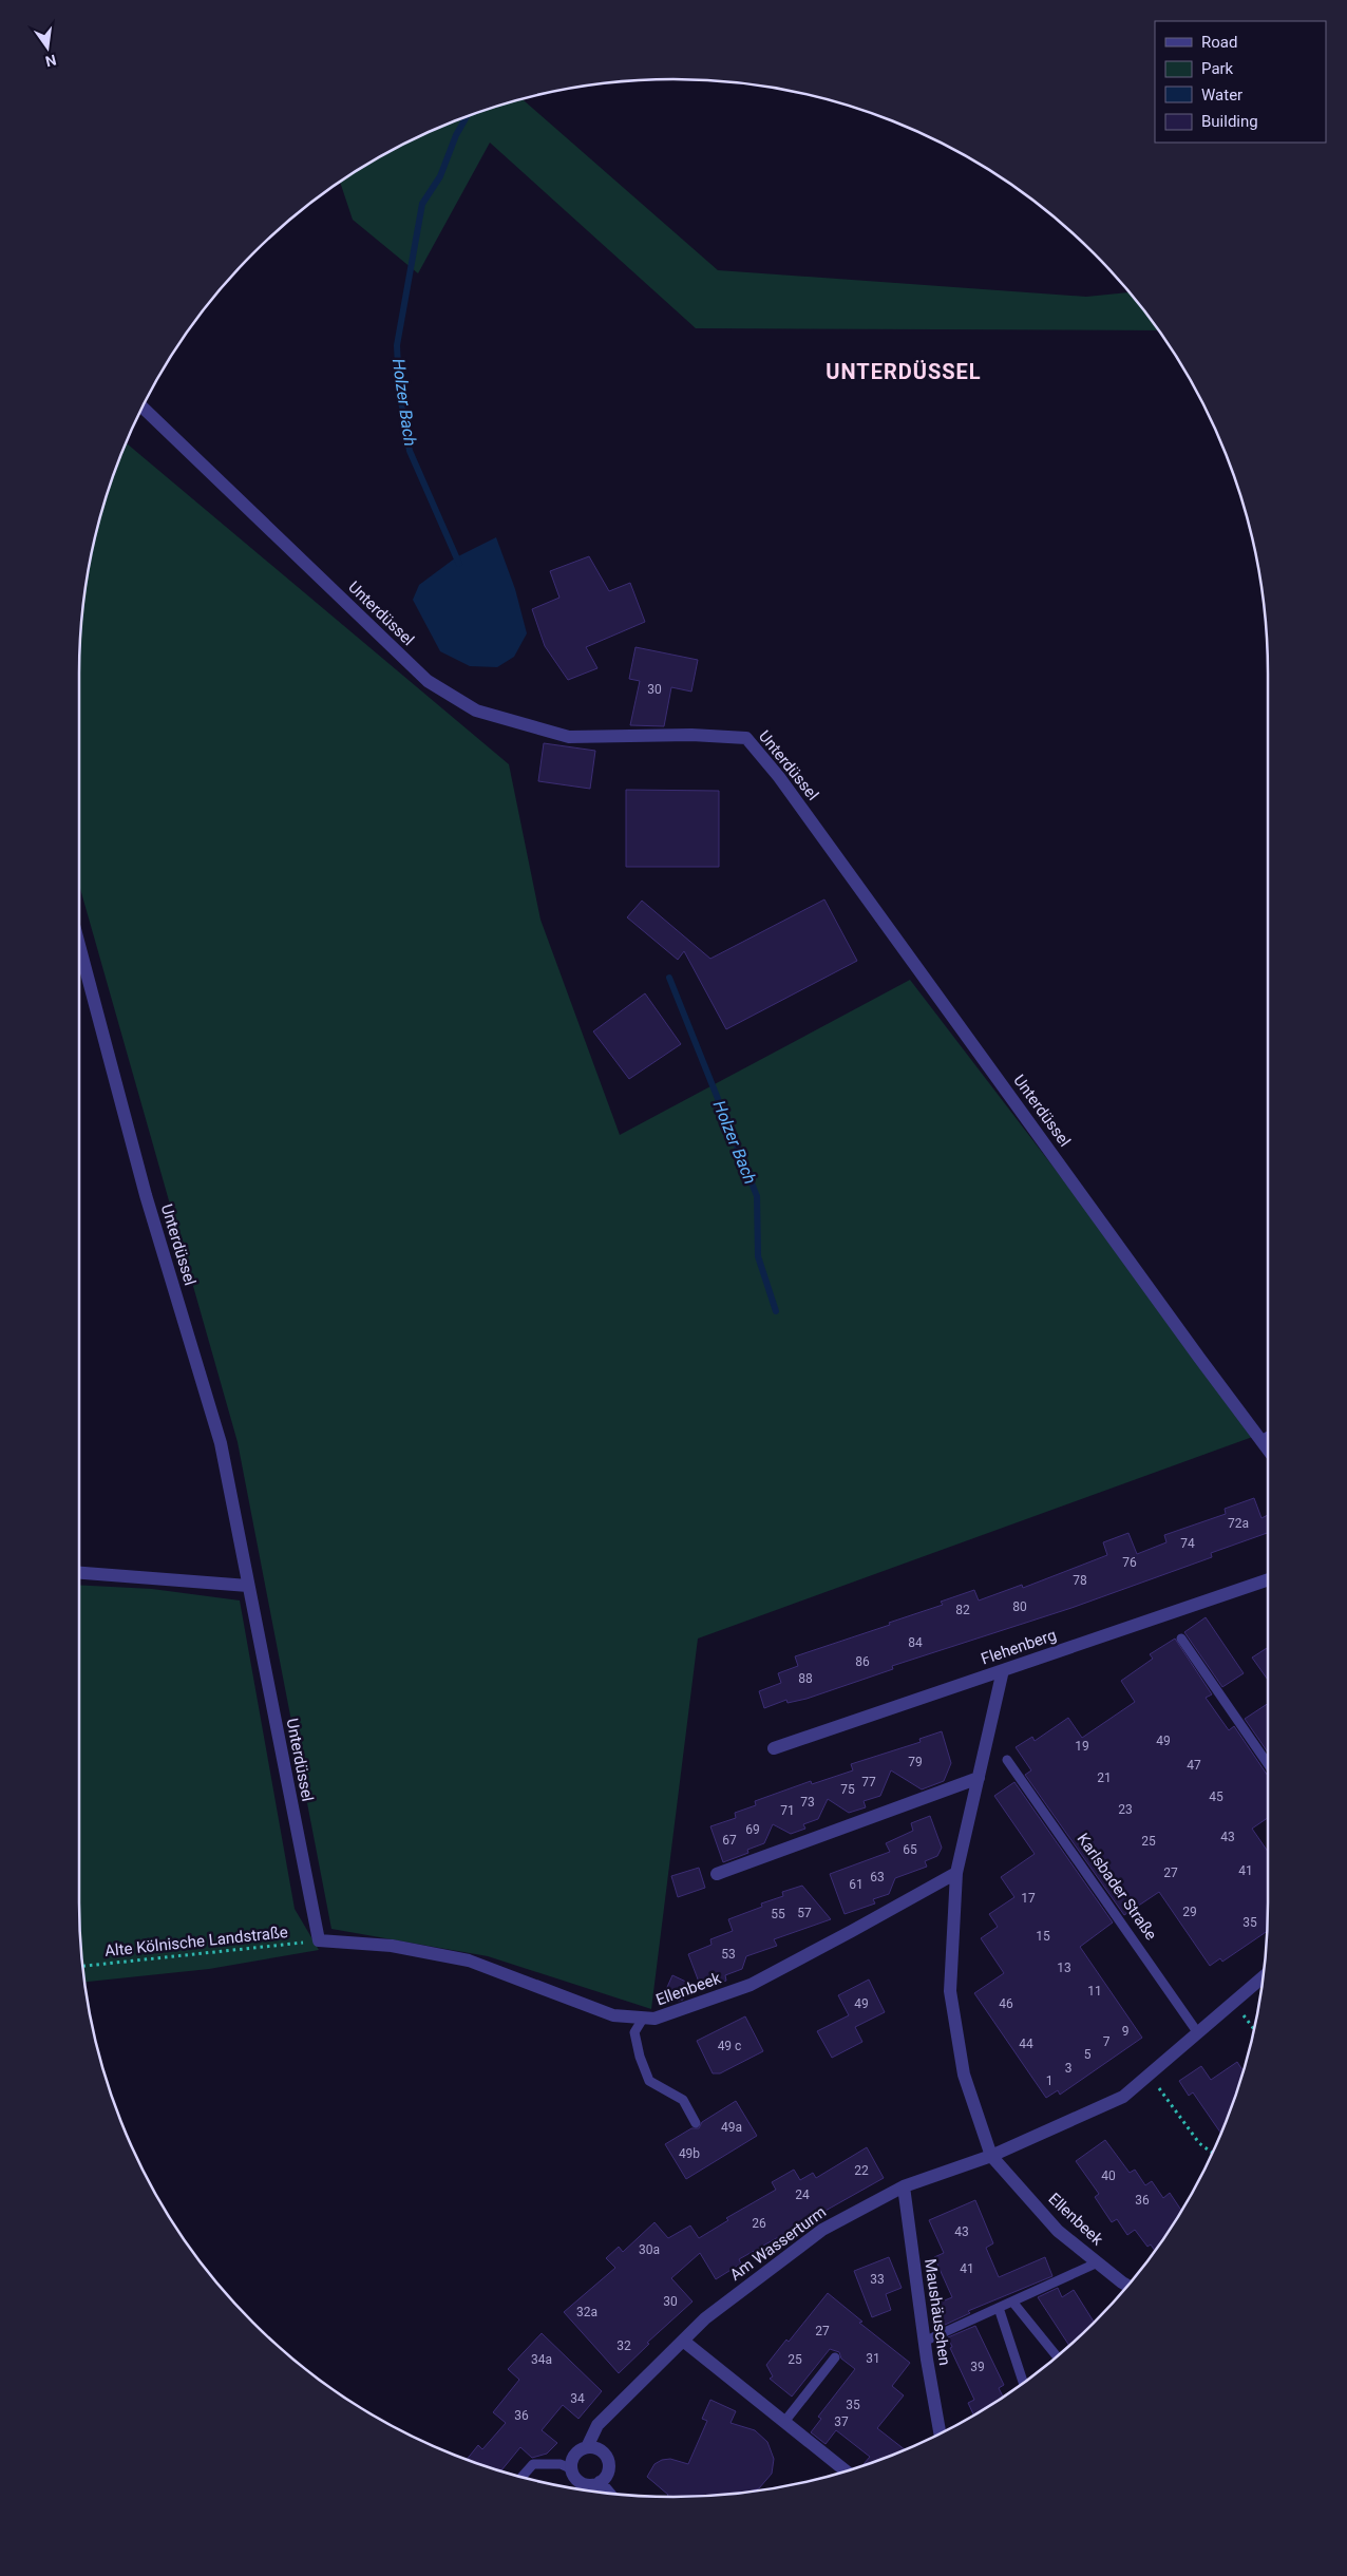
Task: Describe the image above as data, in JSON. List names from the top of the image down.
{
  "streets": {
    "street": [
      "Unterdüssel",
      "Flehenberg",
      "Ellenbeek",
      "Am Wasserturm",
      "Maushäuschen"
    ],
    "lane": ["Karlsbader Straße"],
    "path": ["Alte Kölnische Landstraße"]
  },
  "crossings": [
    ["Unterdüssel", "Alte Kölnische Landstraße"],
    ["Unterdüssel", "Ellenbeek"],
    ["Flehenberg", "Ellenbeek"],
    ["Alte Kölnische Landstraße", "Ellenbeek"],
    ["Ellenbeek", "Am Wasserturm"],
    ["Ellenbeek", "Maushäuschen"],
    ["Am Wasserturm", "Maushäuschen"]
  ],
  "districts": ["UNTERDÜSSEL"],
  "water": ["Holzer Bach"],
  "house_numbers": [
    "30",
    "72a",
    "74",
    "76",
    "78",
    "80",
    "82",
    "84",
    "86",
    "88",
    "49",
    "19",
    "79",
    "47",
    "21",
    "77",
    "75",
    "45",
    "73",
    "23",
    "71",
    "69",
    "43",
    "67",
    "25",
    "65",
    "41",
    "27",
    "63",
    "61",
    "17",
    "29",
    "57",
    "55",
    "35",
    "15",
    "53",
    "13",
    "11",
    "49",
    "46",
    "9",
    "7",
    "44",
    "49 c",
    "5",
    "3",
    "1",
    "49a",
    "49b",
    "22",
    "40",
    "24",
    "36",
    "26",
    "43",
    "30a",
    "41",
    "33",
    "30",
    "32a",
    "27",
    "32",
    "31",
    "34a",
    "25",
    "39",
    "34",
    "35",
    "36",
    "37"
  ],
  "legend": [
    "Road",
    "Park",
    "Water",
    "Building"
  ],
  "north": "bottom"
}
